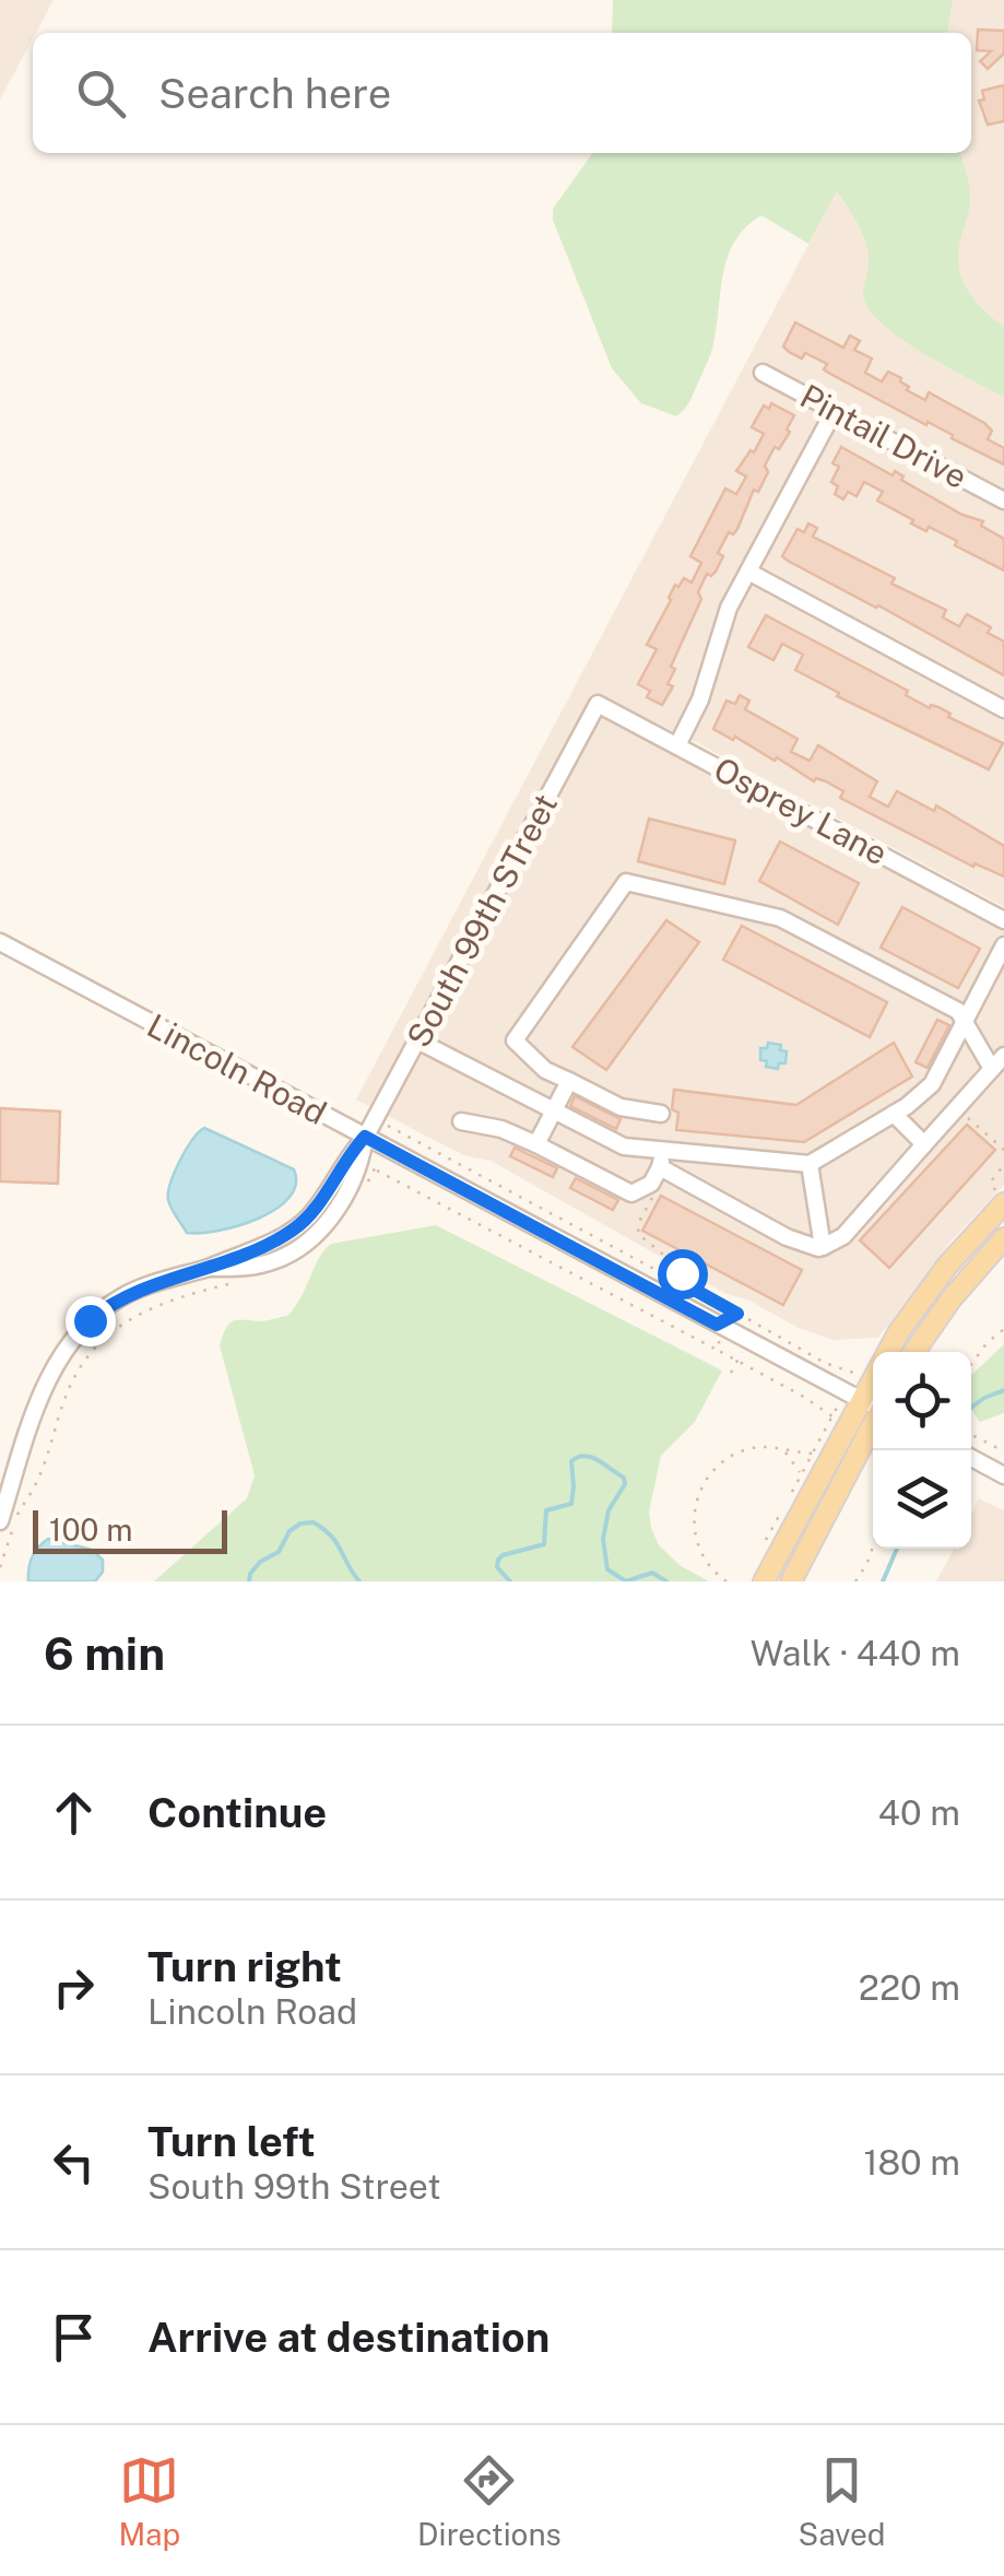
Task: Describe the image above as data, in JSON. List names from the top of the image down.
{
  "streets": {
    "street": [
      "Pintail Drive",
      "Osprey Lane",
      "South 99th STreet",
      "Lincoln Road"
    ]
  },
  "crossings": [
    ["Osprey Lane", "South 99th STreet"],
    ["South 99th STreet", "Lincoln Road"]
  ],
  "scale_bar": "100 m",
  "page": {
    "search": "Search here",
    "scale": "100 m",
    "heading": ["6 min", "Walk · 440 m"],
    "list": [
      ["Continue", "40 m"],
      ["Turn right", "Lincoln Road", "220 m"],
      ["Turn left", "South 99th Street", "180 m"],
      "Arrive at destination"
    ],
    "nav": ["Map", "Directions", "Saved"]
  }
}
